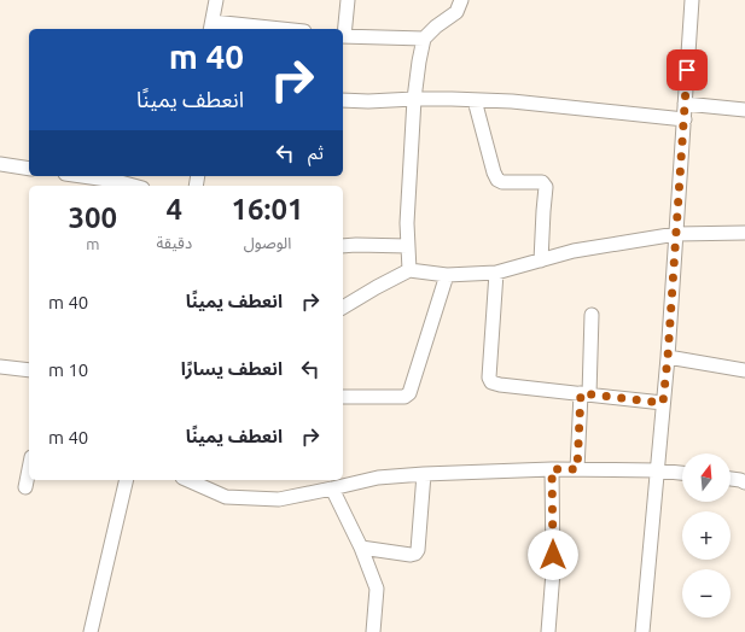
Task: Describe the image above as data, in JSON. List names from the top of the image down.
{
  "north": "top",
  "page": {
    "turn": ["40 m", "انعطف يمينًا"],
    "then": "ثم",
    "eta": [
      "16:01",
      "الوصول",
      "4",
      "دقيقة",
      "300",
      "m"
    ],
    "list": [
      {
        "name": "انعطف يمينًا",
        "value": "40 m"
      },
      {
        "name": "انعطف يسارًا",
        "value": "10 m"
      },
      {
        "name": "انعطف يمينًا",
        "value": "40 m"
      }
    ],
    "map_buttons": ["+", "−"]
  }
}
